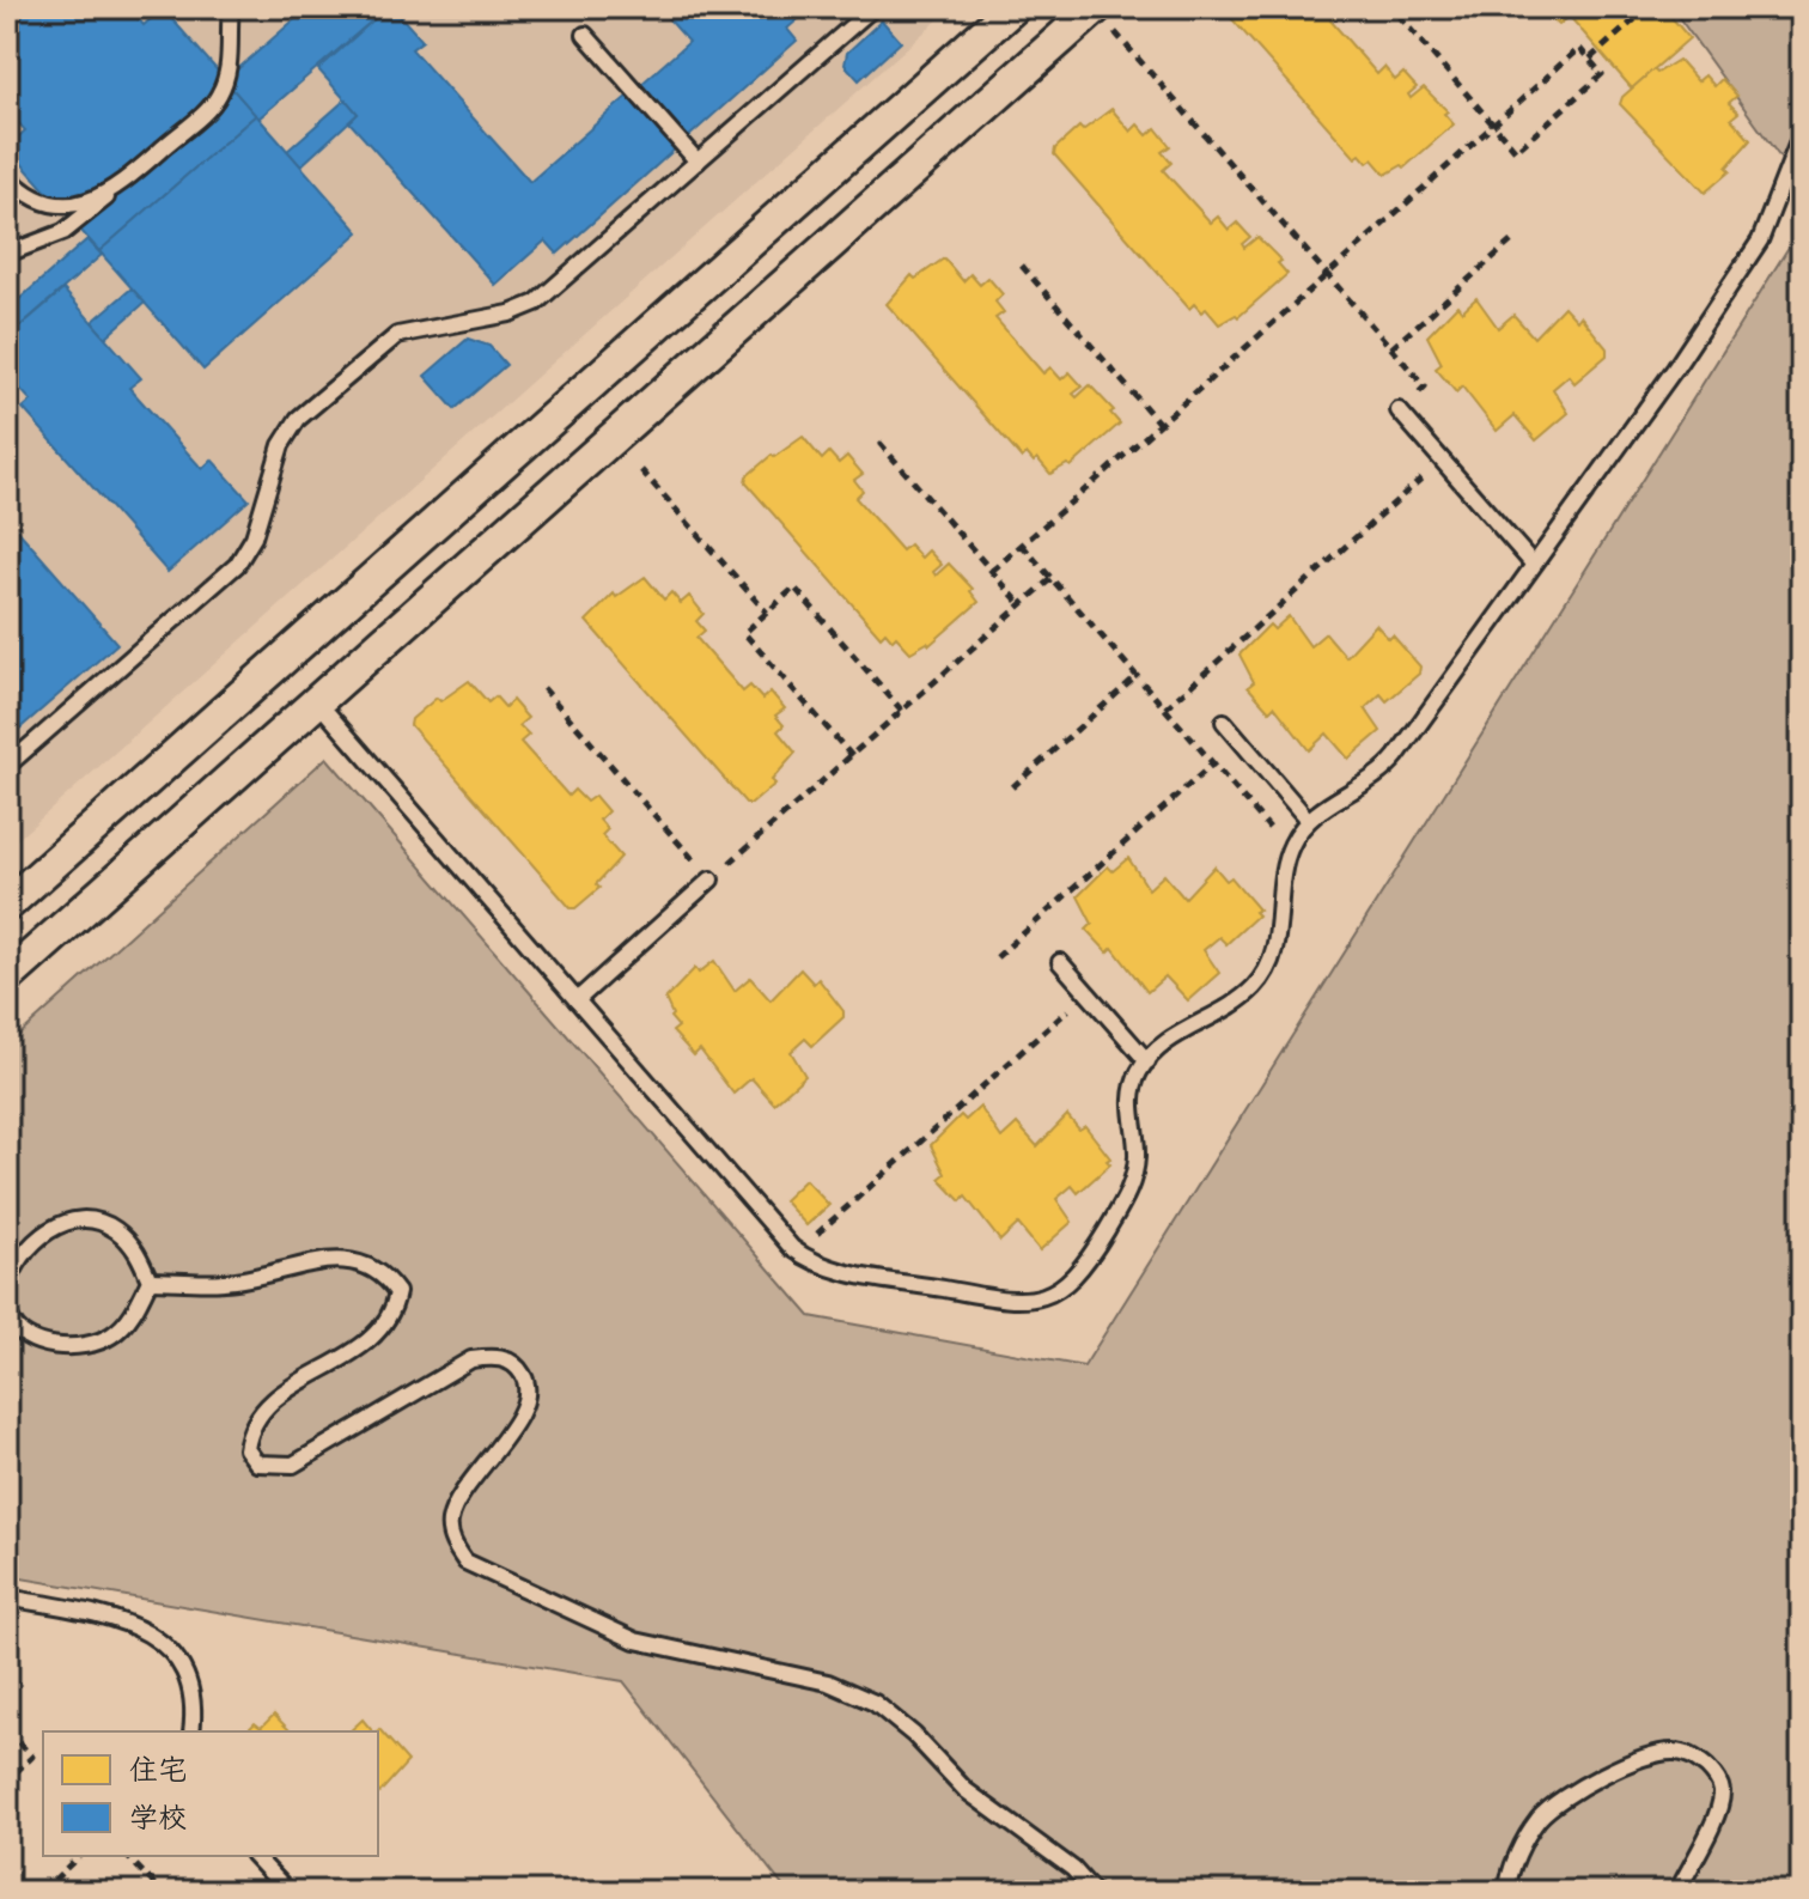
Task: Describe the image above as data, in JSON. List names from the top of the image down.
{
  "legend": ["住宅", "学校"]
}
